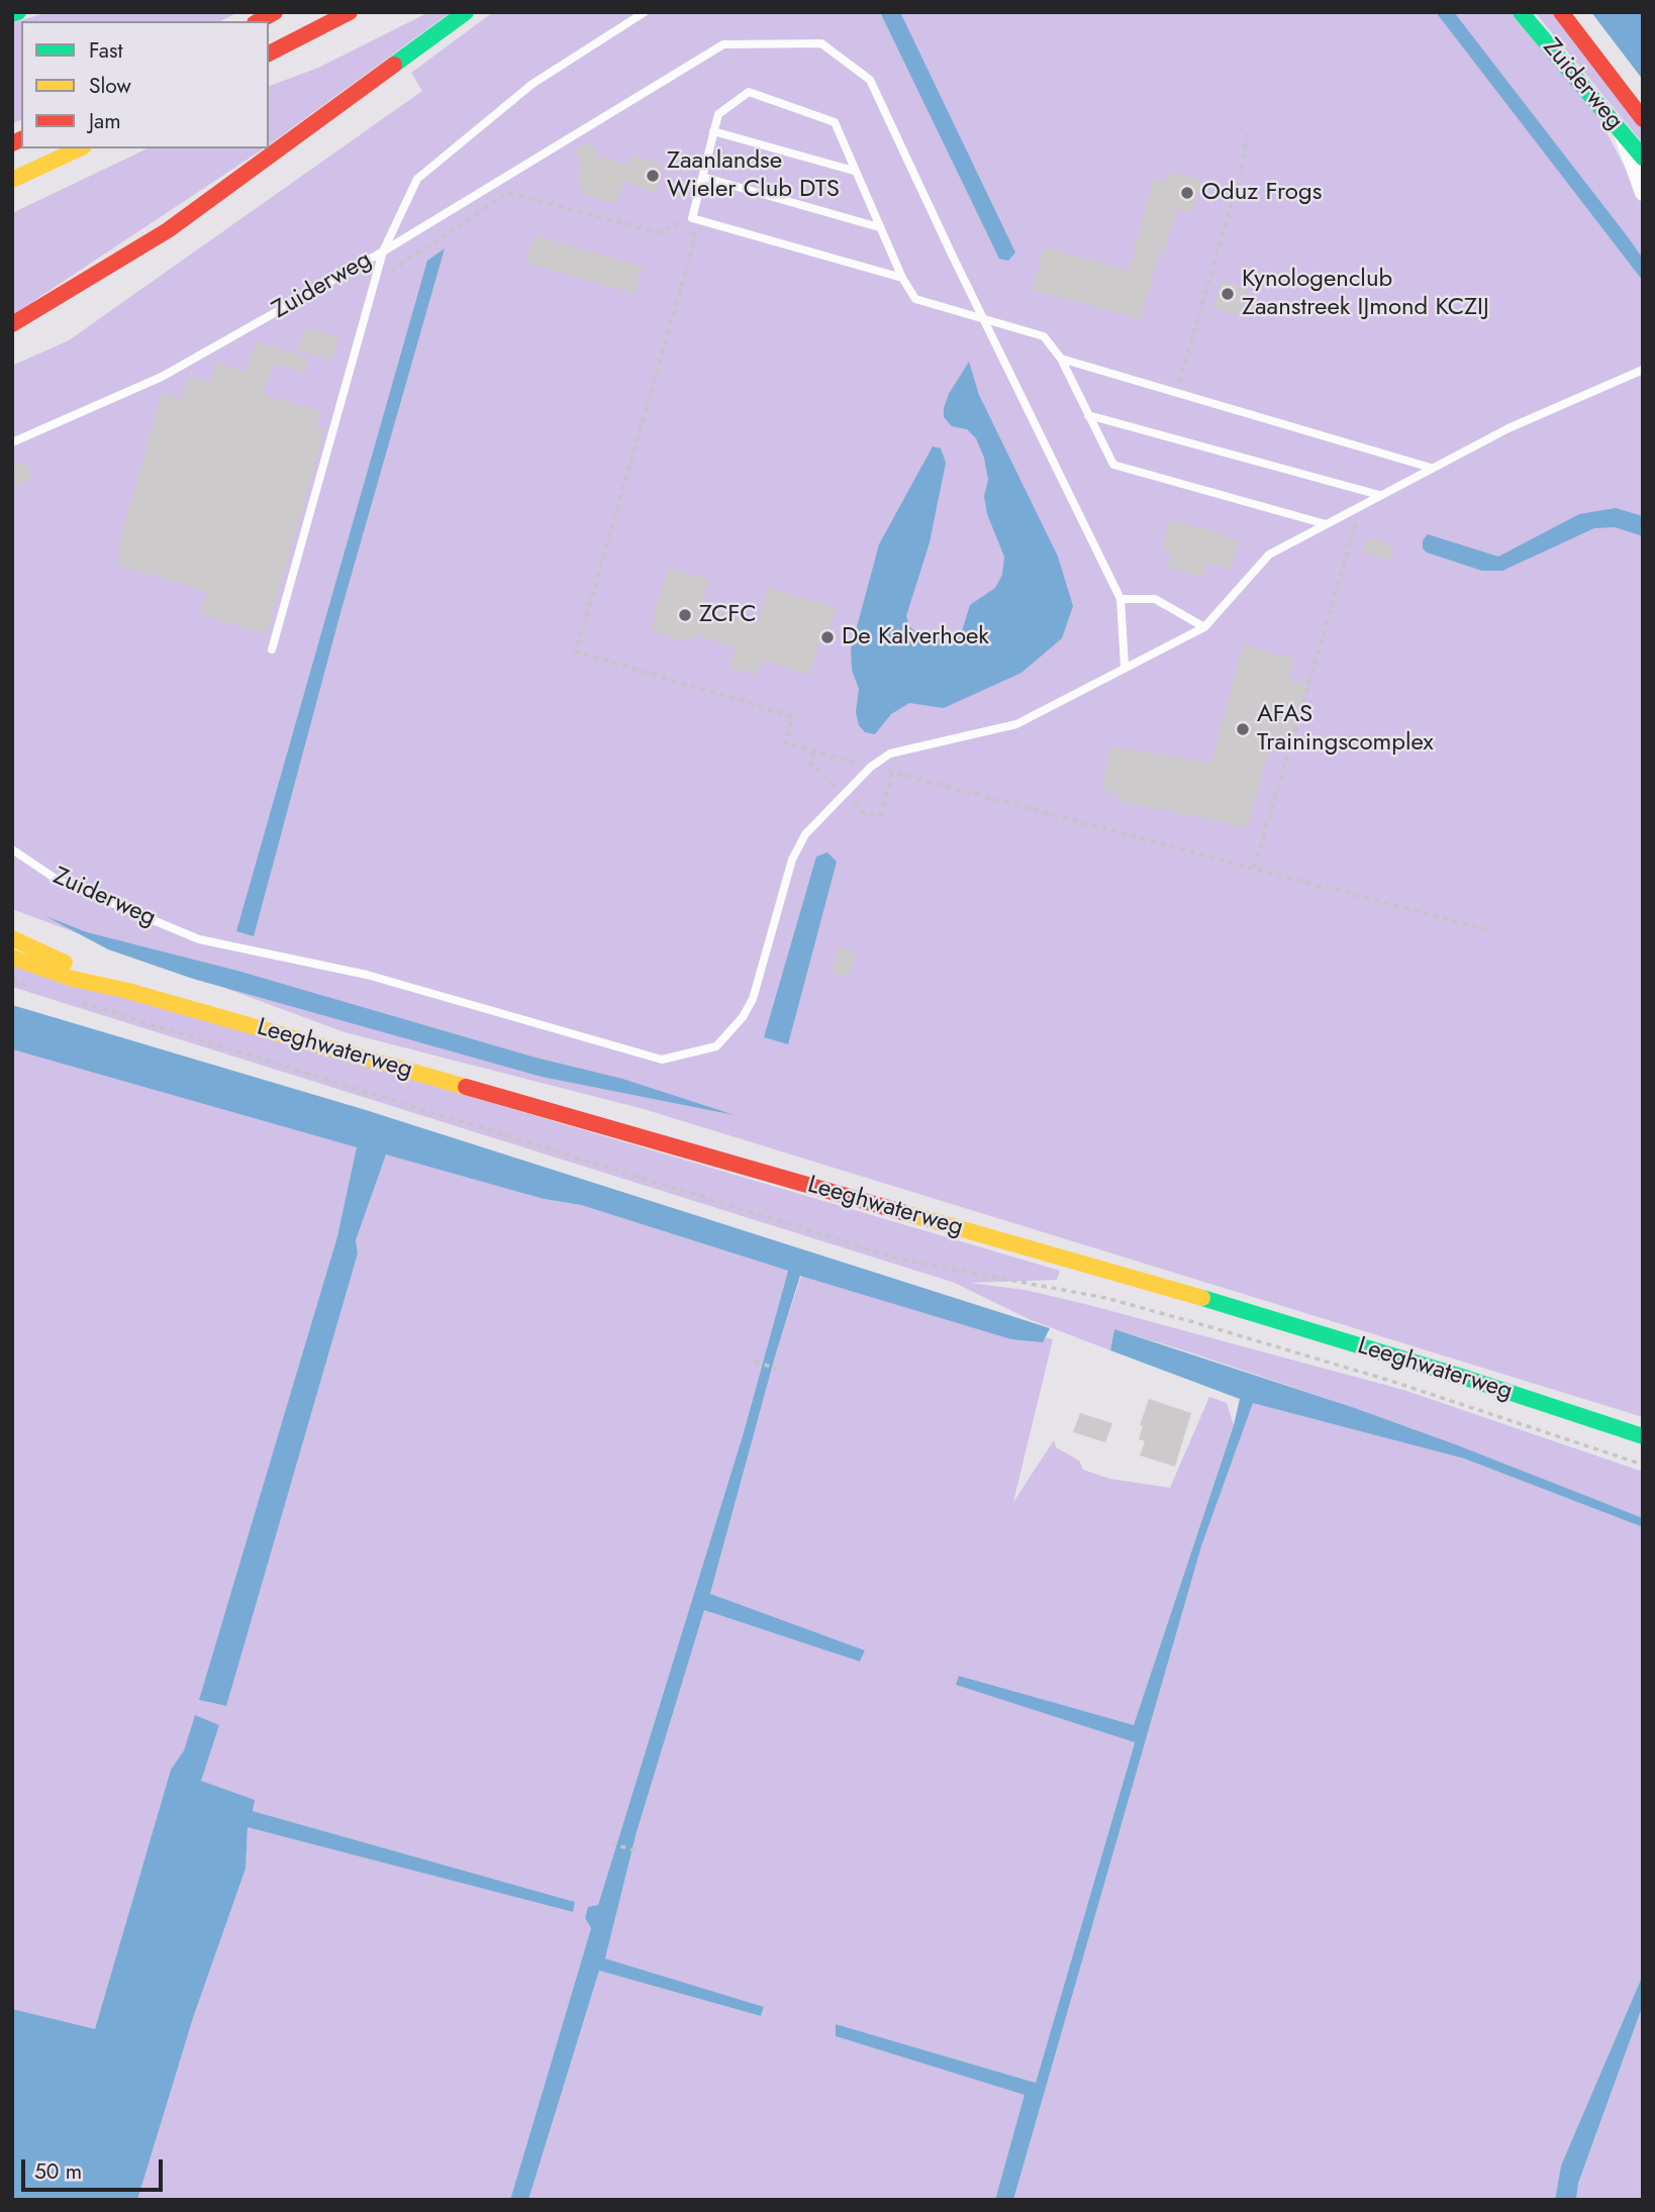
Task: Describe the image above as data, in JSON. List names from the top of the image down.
{
  "streets": {
    "main road": ["Zuiderweg", "Leeghwaterweg"]
  },
  "places": [
    "Zaanlandse Wieler Club DTS",
    "Oduz Frogs",
    "Kynologenclub Zaanstreek IJmond KCZIJ",
    "ZCFC",
    "De Kalverhoek",
    "AFAS Trainingscomplex"
  ],
  "legend": ["Fast", "Slow", "Jam"],
  "scale_bar": "50 m"
}
